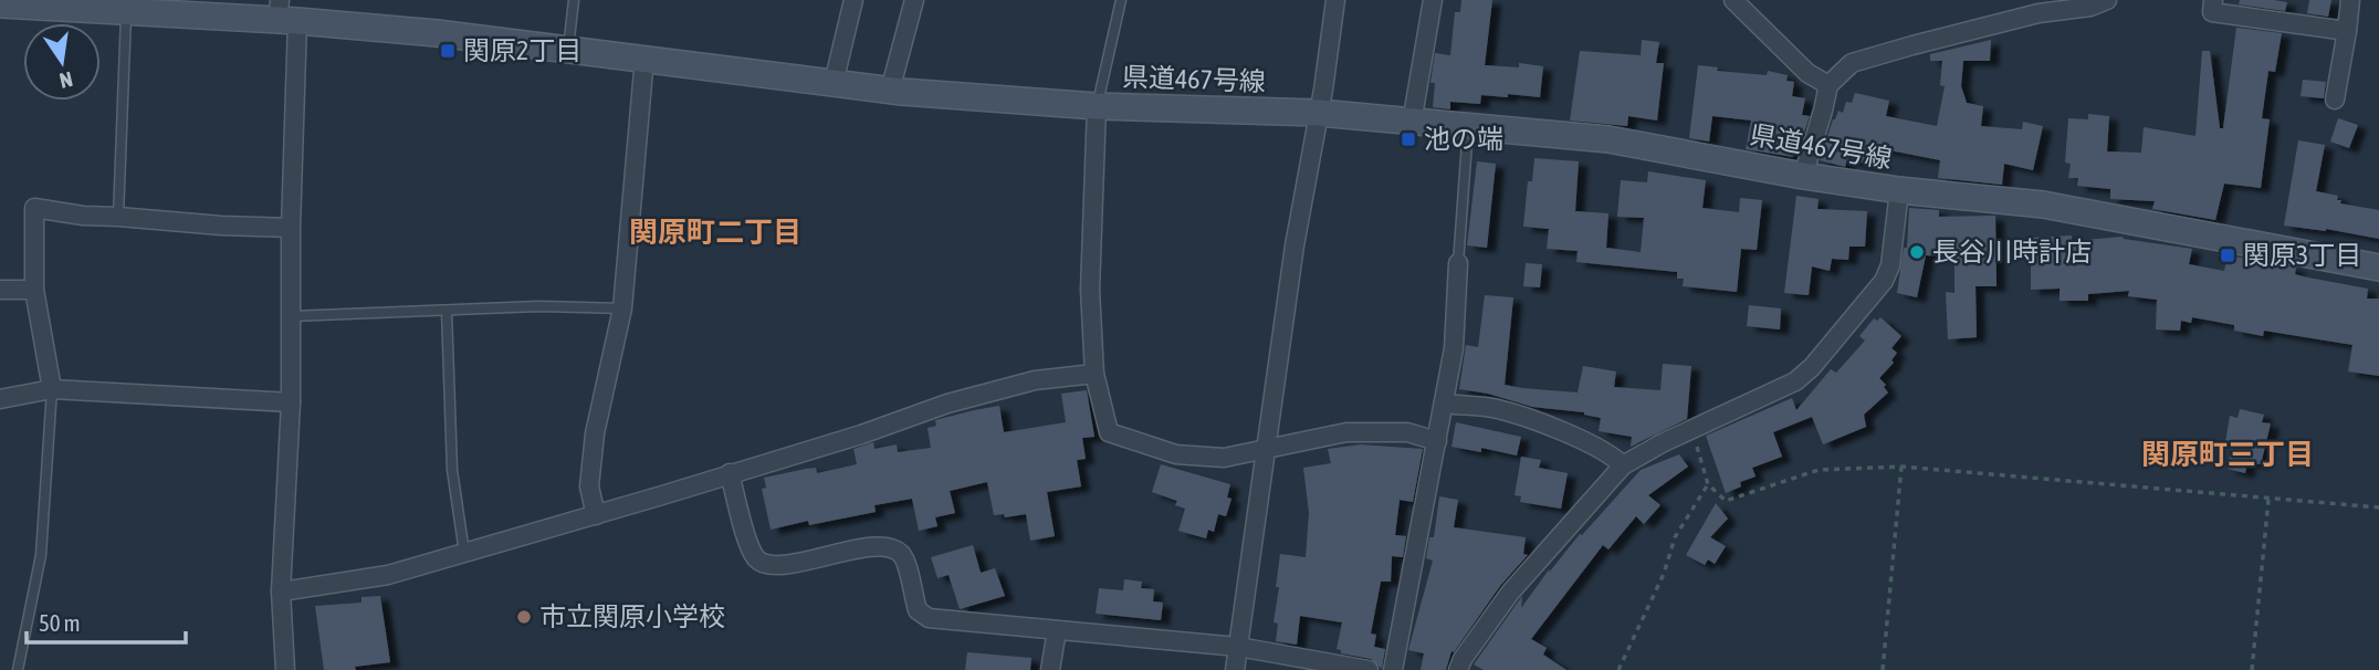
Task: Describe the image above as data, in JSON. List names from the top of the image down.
{
  "streets": {
    "main road": ["県道467号線"]
  },
  "districts": ["関原町二丁目", "関原町三丁目"],
  "places": {
    "transit": ["関原2丁目", "池の端", "関原3丁目"],
    "other": ["長谷川時計店", "市立関原小学校"]
  },
  "scale_bar": "50 m",
  "north": "bottom"
}
